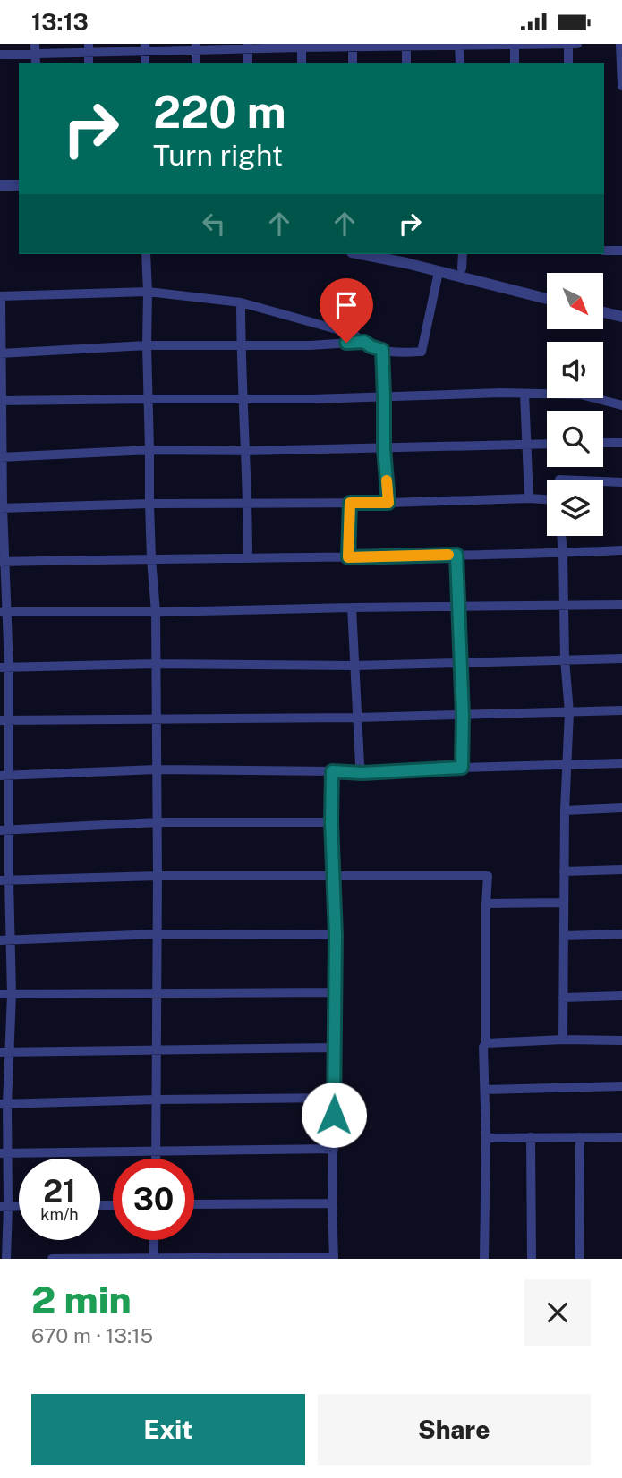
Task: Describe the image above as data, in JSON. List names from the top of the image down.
{
  "north": "bottom right",
  "page": {
    "status": "13:13",
    "turn": ["220 m", "Turn right"],
    "speed": "21 km/h",
    "limit": "30",
    "heading": ["2 min", "670 m · 13:15"],
    "buttons": ["Exit", "Share"]
  }
}
